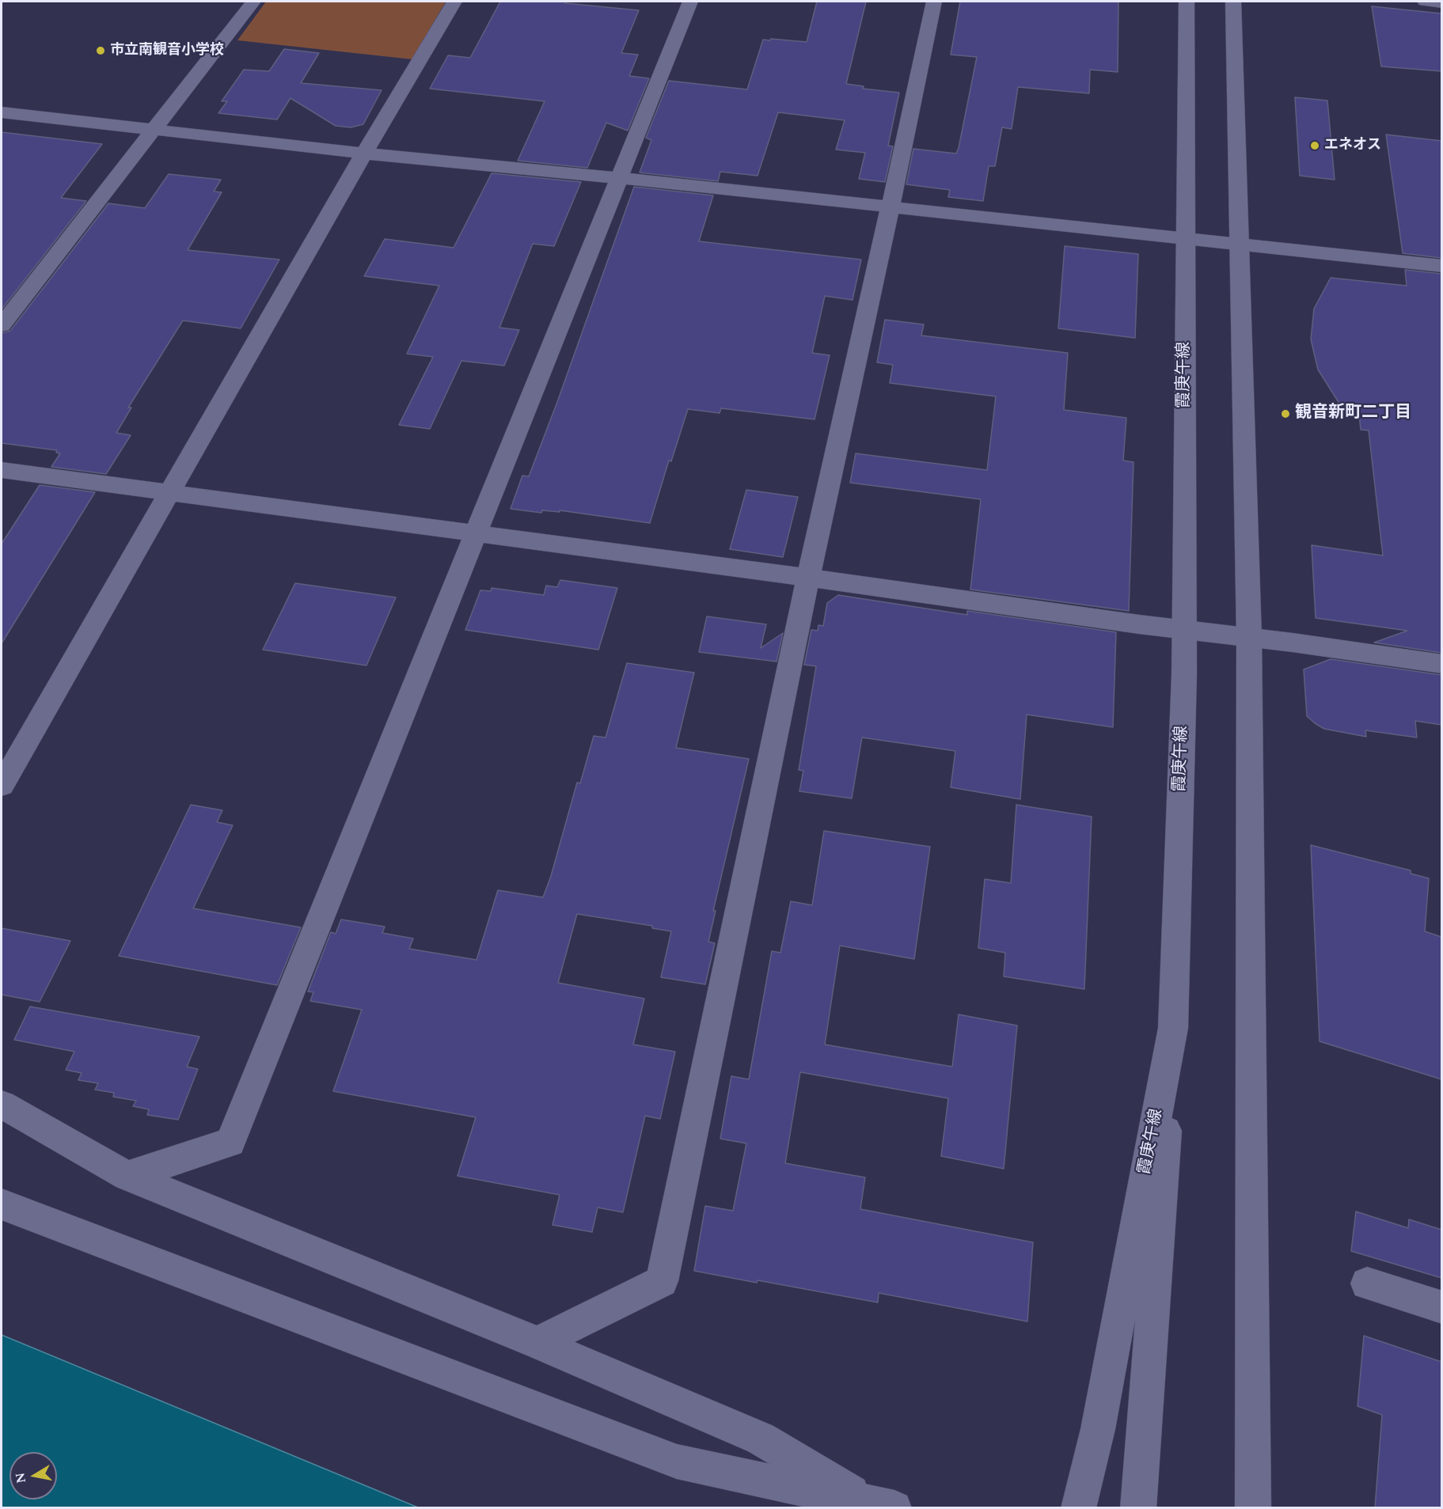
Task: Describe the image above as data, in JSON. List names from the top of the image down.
{
  "streets": {
    "street": ["霞庚午線"]
  },
  "places": ["市立南観音小学校", "エネオス", "観音新町二丁目"],
  "north": "left"
}
